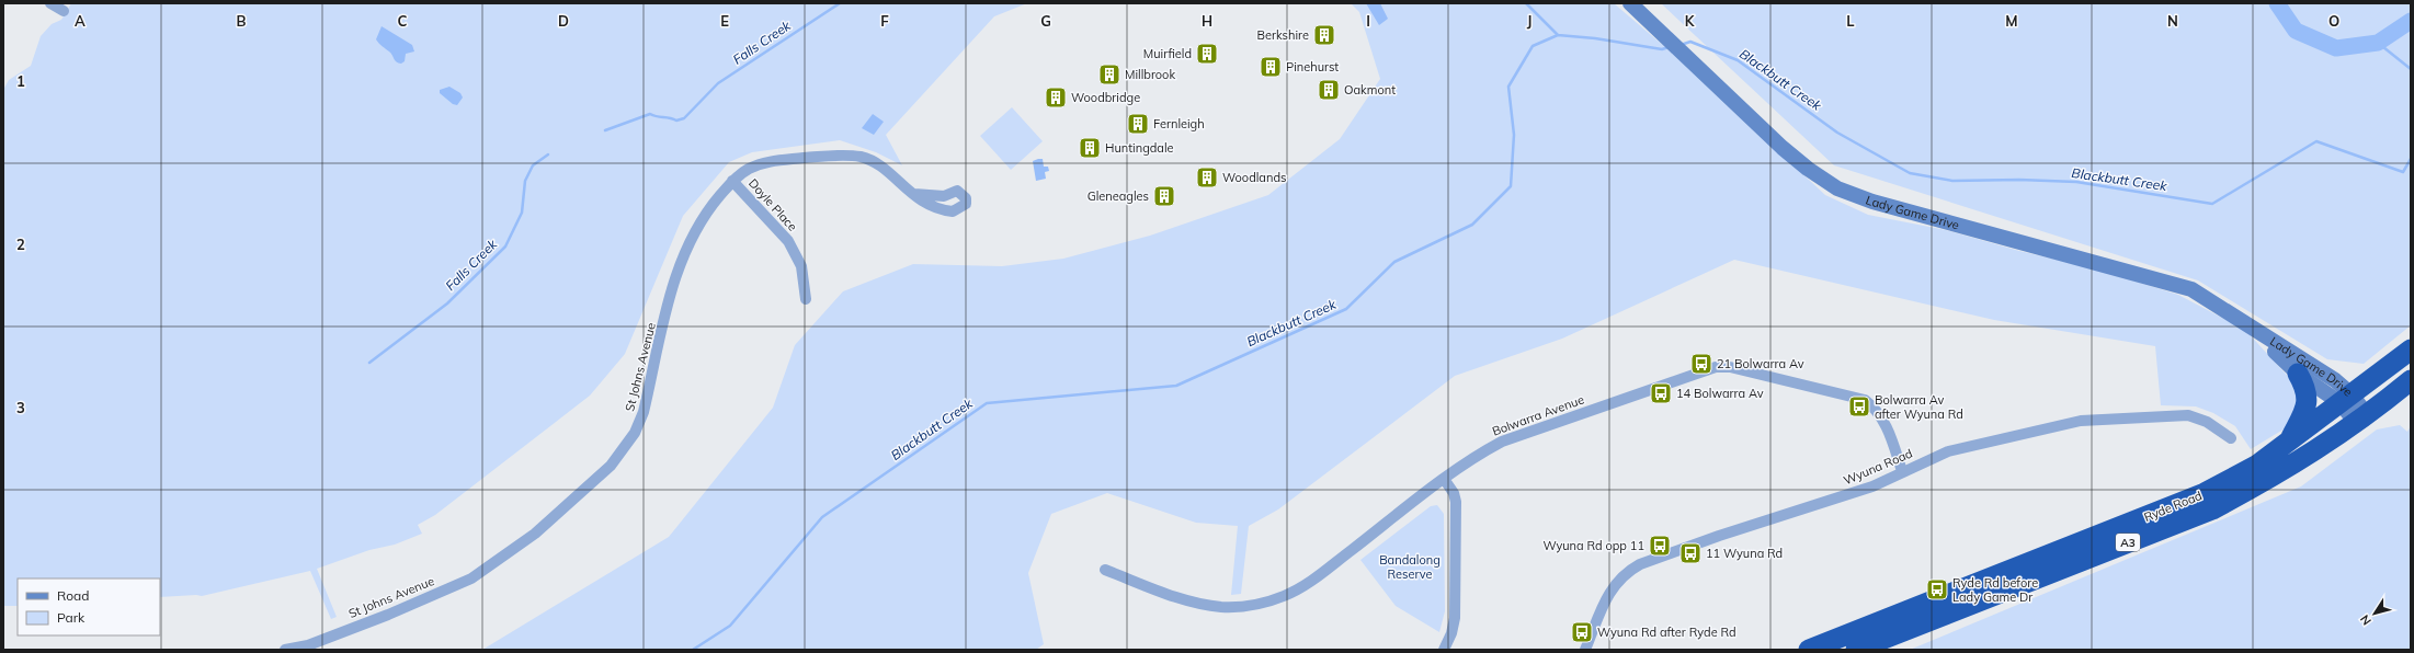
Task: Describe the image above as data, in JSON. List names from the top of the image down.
{
  "streets": {
    "highway": ["Ryde Road", "A3"],
    "main road": ["Lady Game Drive"],
    "street": [
      "Doyle Place",
      "St Johns Avenue",
      "Bolwarra Avenue",
      "Wyuna Road"
    ]
  },
  "crossings": [
    ["Doyle Place", "St Johns Avenue"],
    ["Lady Game Drive", "Ryde Road"],
    ["Bolwarra Avenue", "Wyuna Road"]
  ],
  "water": ["Falls Creek", "Blackbutt Creek"],
  "parks": ["Bandalong Reserve"],
  "places": {
    "building": [
      "Berkshire",
      "Muirfield",
      "Pinehurst",
      "Millbrook",
      "Oakmont",
      "Woodbridge",
      "Fernleigh",
      "Huntingdale",
      "Woodlands",
      "Gleneagles"
    ],
    "bus stop": [
      "21 Bolwarra Av",
      "14 Bolwarra Av",
      "Bolwarra Av after Wyuna Rd",
      "Wyuna Rd opp 11",
      "11 Wyuna Rd",
      "Ryde Rd before Lady Game Dr",
      "Wyuna Rd after Ryde Rd"
    ]
  },
  "legend": ["Road", "Park"],
  "north": "bottom left",
  "grid": {
    "columns": [
      "A",
      "B",
      "C",
      "D",
      "E",
      "F",
      "G",
      "H",
      "I",
      "J",
      "K",
      "L",
      "M",
      "N",
      "O"
    ],
    "rows": ["1", "2", "3"]
  }
}
